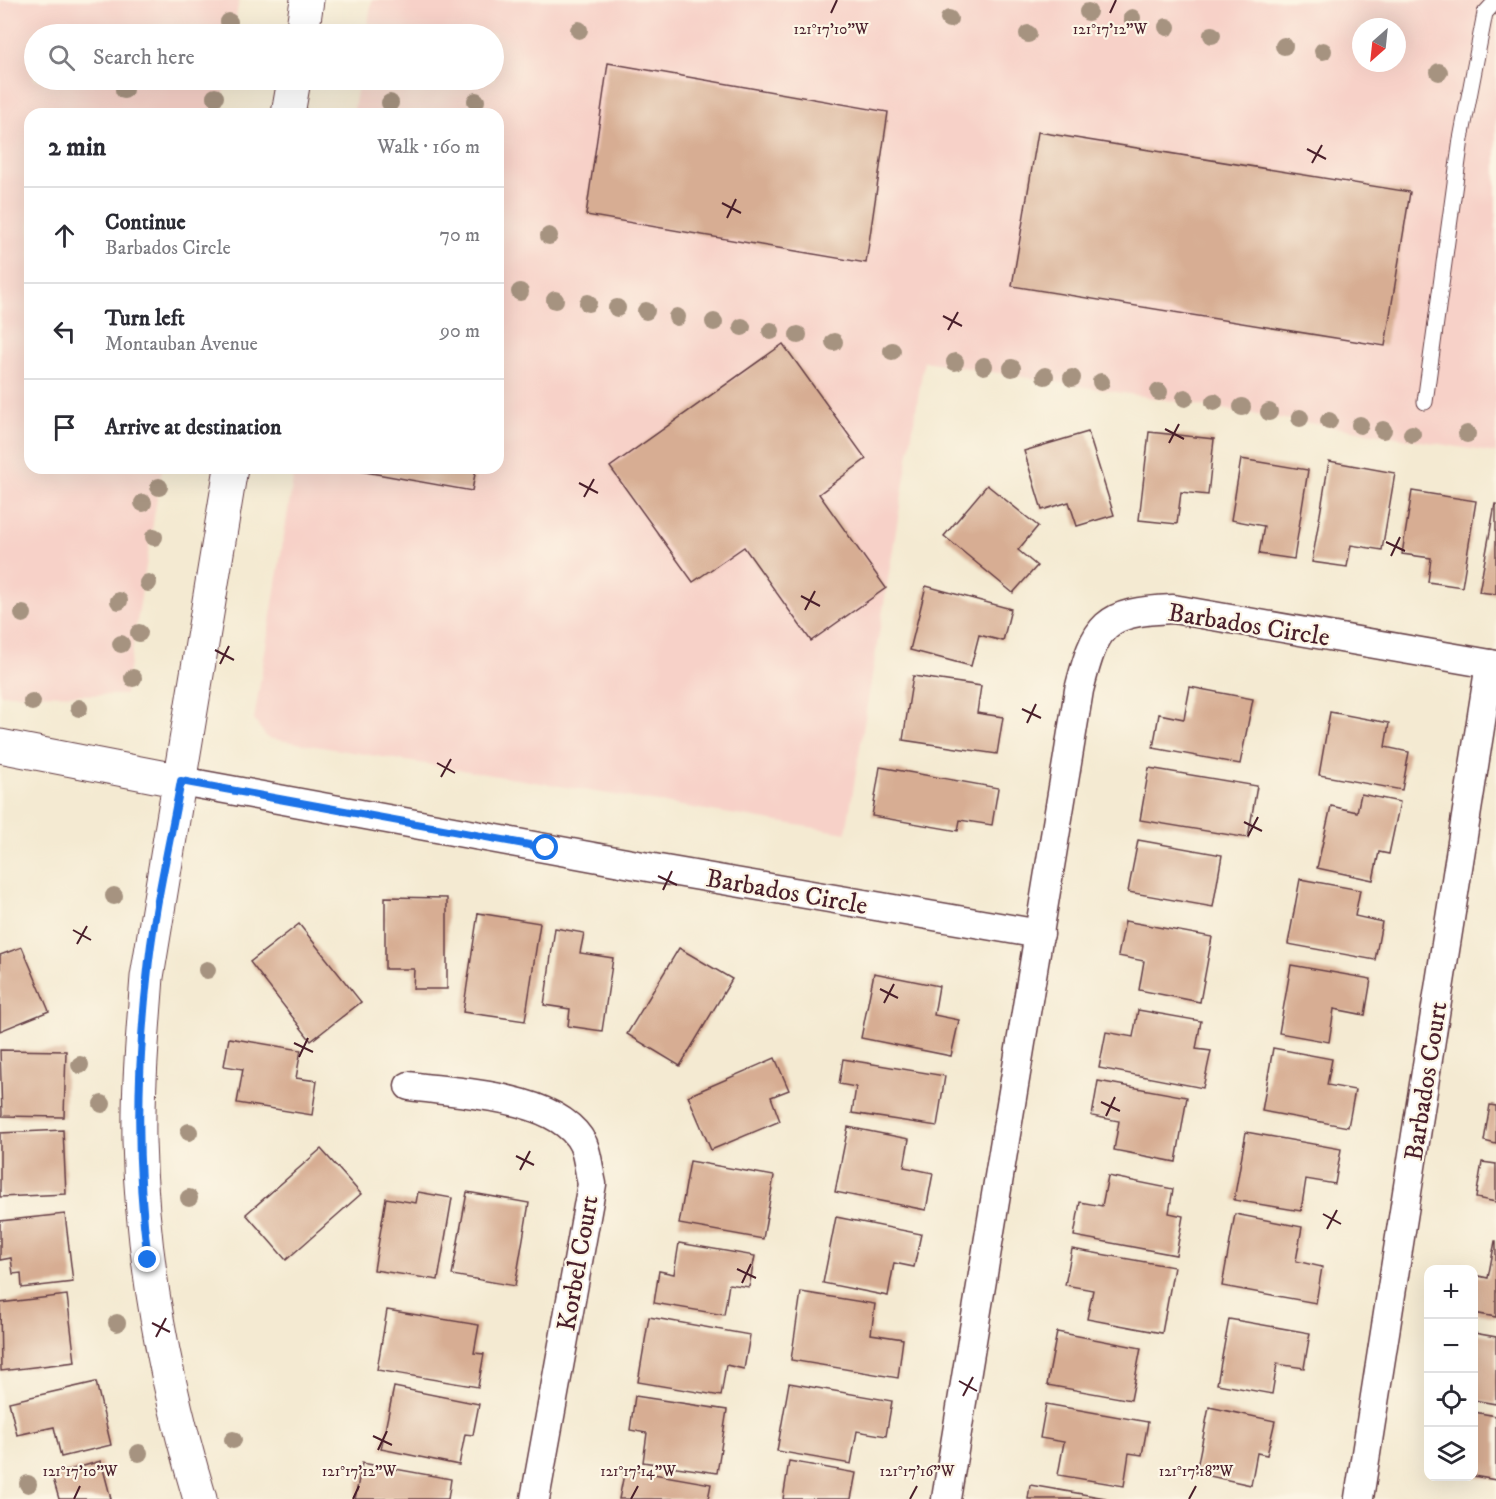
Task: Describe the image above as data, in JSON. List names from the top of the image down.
{
  "streets": {
    "street": ["Barbados Circle", "Barbados Court", "Korbel Court"]
  },
  "crossings": [
    ["Barbados Circle", "Barbados Court"]
  ],
  "north": "bottom left",
  "page": {
    "search": "Search here",
    "heading": ["2 min", "Walk · 160 m"],
    "list": [
      ["Continue", "Barbados Circle", "70 m"],
      ["Turn left", "Montauban Avenue", "90 m"],
      "Arrive at destination"
    ],
    "map_buttons": ["+", "−"]
  },
  "coordinates": [
    "121°17'10\"W",
    "121°17'12\"W",
    "121°17'14\"W",
    "121°17'16\"W",
    "121°17'18\"W"
  ]
}
